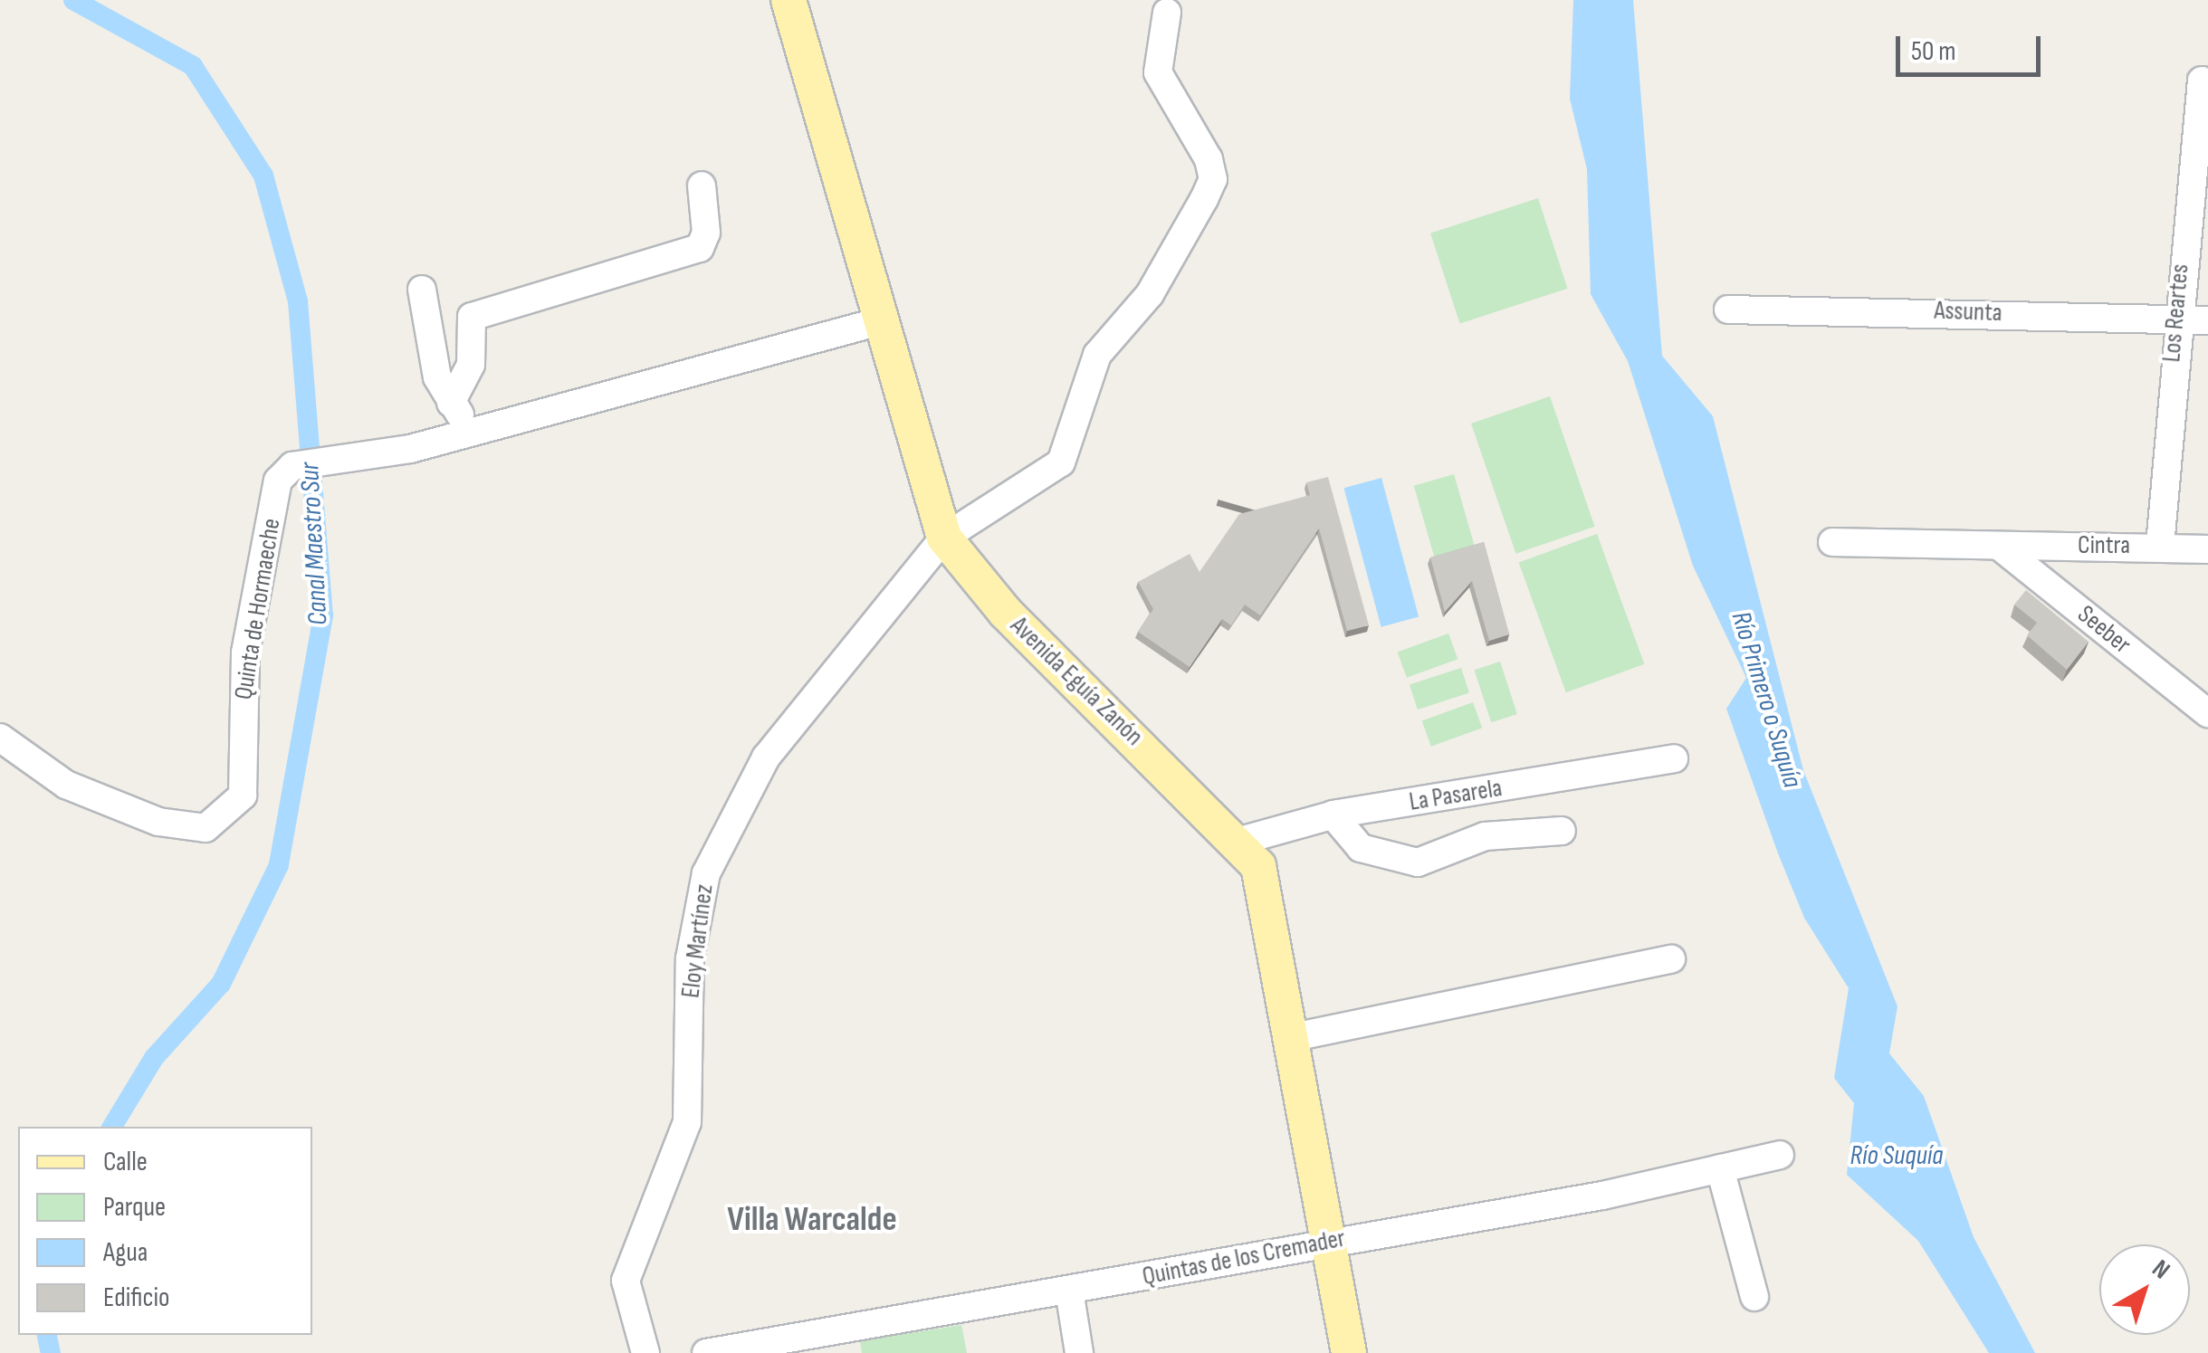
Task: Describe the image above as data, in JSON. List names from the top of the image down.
{
  "streets": {
    "main road": ["Avenida Eguía Zanón"],
    "street": [
      "Assunta",
      "Los Reartes",
      "Cintra",
      "Quinta de Hormaeche",
      "Seeber",
      "La Pasarela",
      "Eloy Martínez",
      "Quintas de los Cremader"
    ]
  },
  "crossings": [
    ["Assunta", "Los Reartes"],
    ["Los Reartes", "Cintra"],
    ["Cintra", "Seeber"],
    ["Avenida Eguía Zanón", "La Pasarela"],
    ["Avenida Eguía Zanón", "Eloy Martínez"],
    ["Avenida Eguía Zanón", "Quintas de los Cremader"]
  ],
  "districts": ["Villa Warcalde"],
  "water": ["Canal Maestro Sur", "Río Primero o Suquía", "Río Suquía"],
  "legend": [
    "Calle",
    "Parque",
    "Agua",
    "Edificio"
  ],
  "scale_bar": "50 m",
  "north": "top right"
}
